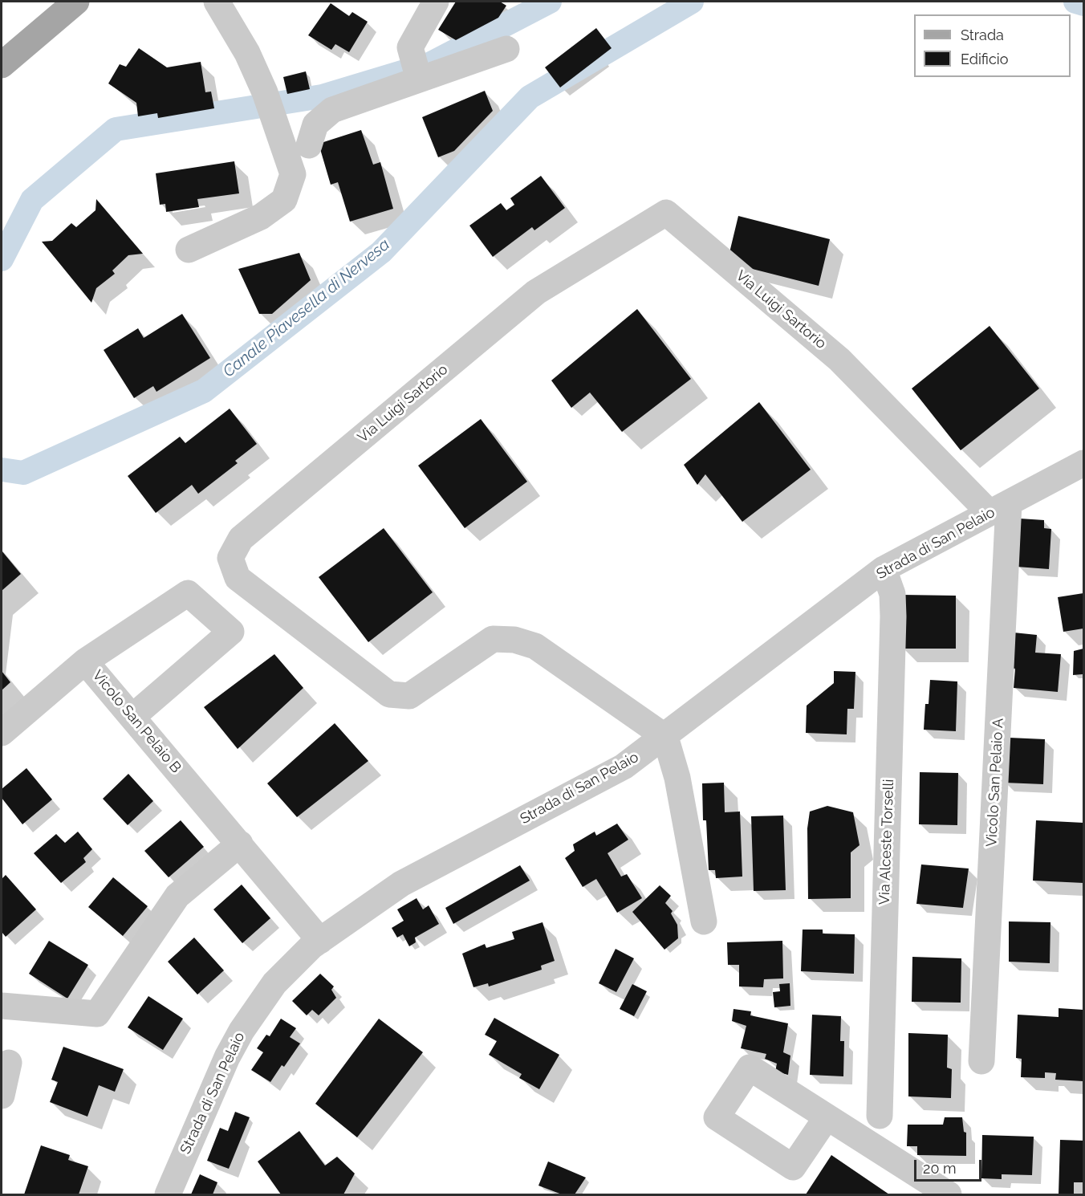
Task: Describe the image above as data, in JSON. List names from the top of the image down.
{
  "streets": {
    "street": [
      "Via Luigi Sartorio",
      "Strada di San Pelaio",
      "Vicolo San Pelaio B",
      "Vicolo San Pelaio A",
      "Via Alceste Torselli"
    ]
  },
  "crossings": [
    ["Via Luigi Sartorio", "Strada di San Pelaio"],
    ["Via Luigi Sartorio", "Vicolo San Pelaio A"],
    ["Strada di San Pelaio", "Vicolo San Pelaio B"],
    ["Strada di San Pelaio", "Vicolo San Pelaio A"],
    ["Strada di San Pelaio", "Via Alceste Torselli"]
  ],
  "water": ["Canale Piavesella di Nervesa"],
  "legend": ["Strada", "Edificio"],
  "scale_bar": "20 m"
}
